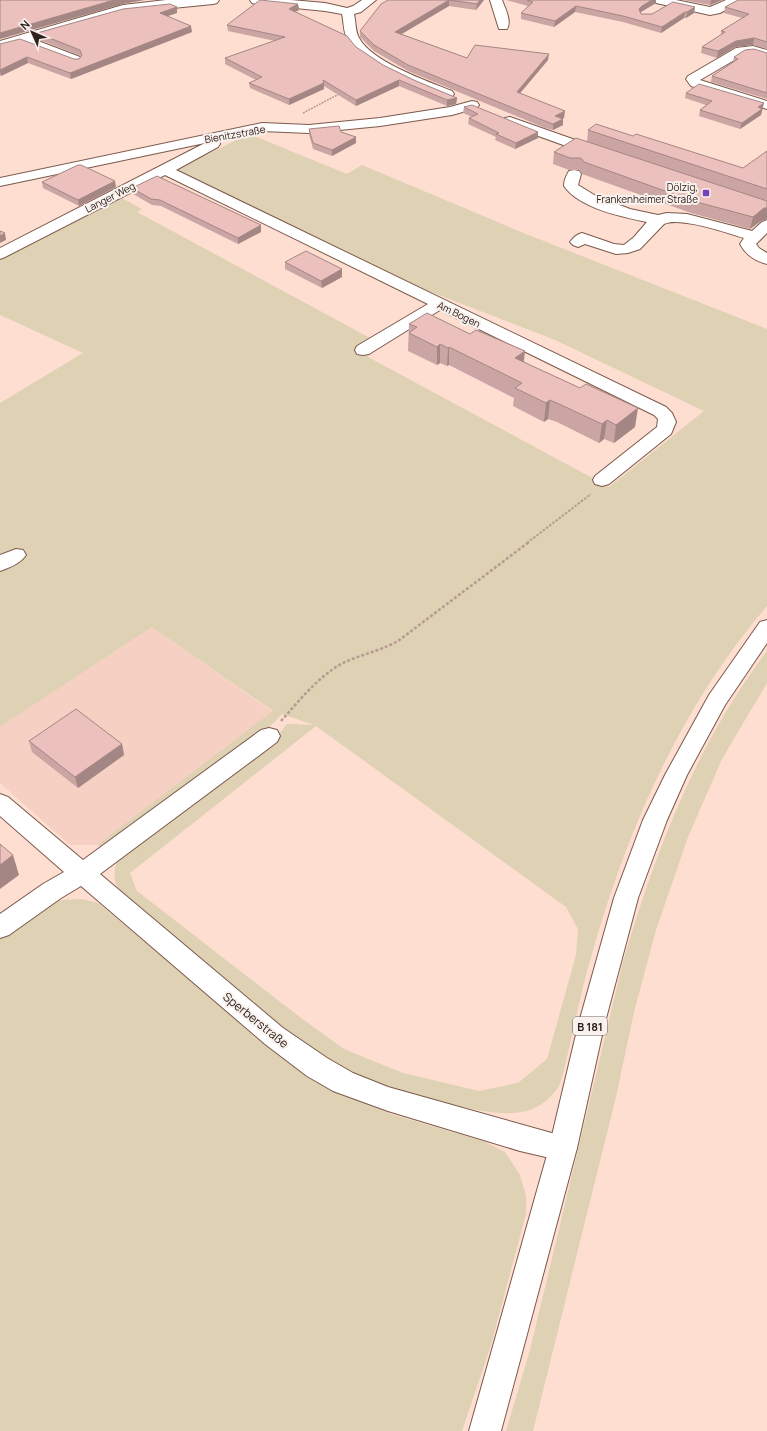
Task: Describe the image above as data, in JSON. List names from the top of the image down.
{
  "streets": {
    "street": [
      "Bienitzstraße",
      "Langer Weg",
      "Am Bogen",
      "Sperberstraße",
      "B 181"
    ]
  },
  "crossings": [
    ["Bienitzstraße", "Langer Weg"],
    ["Langer Weg", "Am Bogen"],
    ["Sperberstraße", "B 181"]
  ],
  "places": {
    "transit": ["Dölzig, Frankenheimer Straße"]
  },
  "north": "top left"
}
